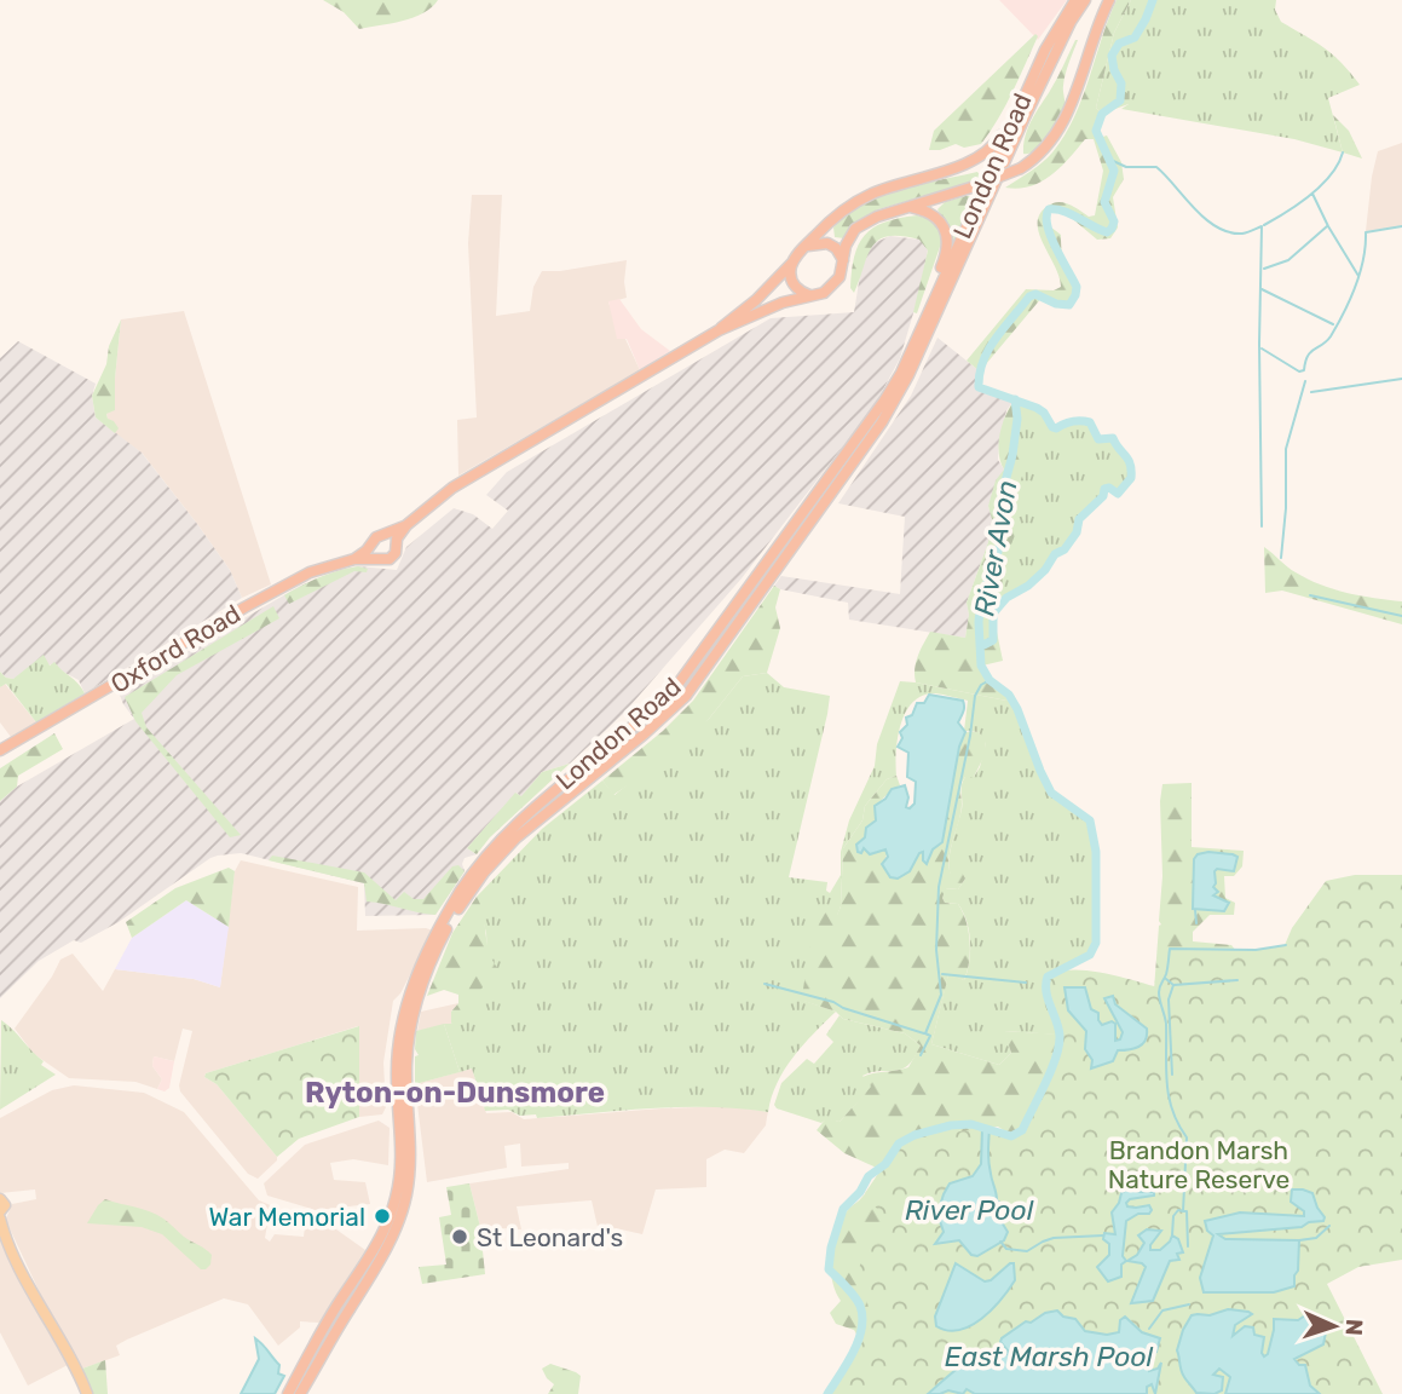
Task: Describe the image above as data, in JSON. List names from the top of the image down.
{
  "streets": {
    "highway": ["London Road", "Oxford Road"]
  },
  "districts": ["Ryton-on-Dunsmore"],
  "water": ["River Avon", "River Pool", "East Marsh Pool"],
  "parks": ["Brandon Marsh Nature Reserve"],
  "places": ["War Memorial", "St Leonard's"],
  "north": "right"
}
